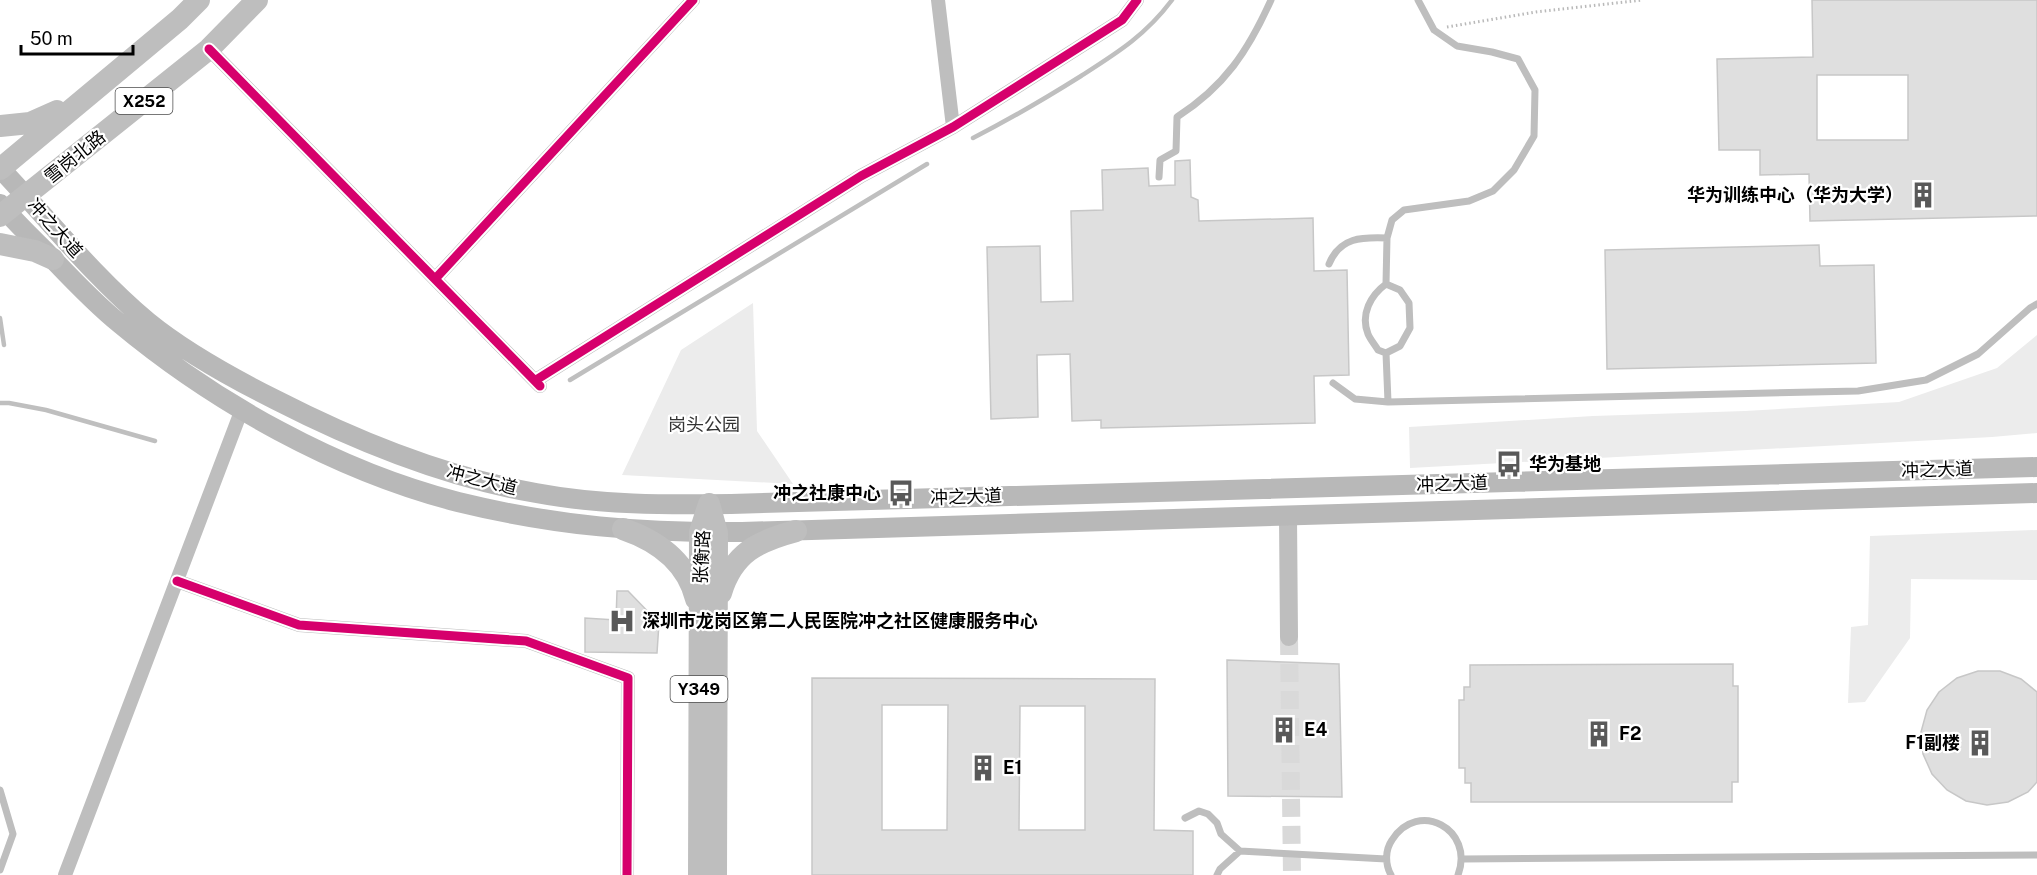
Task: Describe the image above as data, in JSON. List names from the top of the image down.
{
  "streets": {
    "main road": [
      "X252",
      "雪岗北路",
      "冲之大道",
      "张衡路",
      "Y349"
    ]
  },
  "crossings": [
    ["X252", "冲之大道"],
    ["雪岗北路", "冲之大道"],
    ["冲之大道", "张衡路"]
  ],
  "parks": ["岗头公园"],
  "places": {
    "building": [
      "华为训练中心（华为大学）",
      "E4",
      "F2",
      "F1副楼",
      "E1"
    ],
    "bus stop": ["华为基地", "冲之社康中心"],
    "hospital": ["深圳市龙岗区第二人民医院冲之社区健康服务中心"]
  },
  "scale_bar": "50 m"
}
